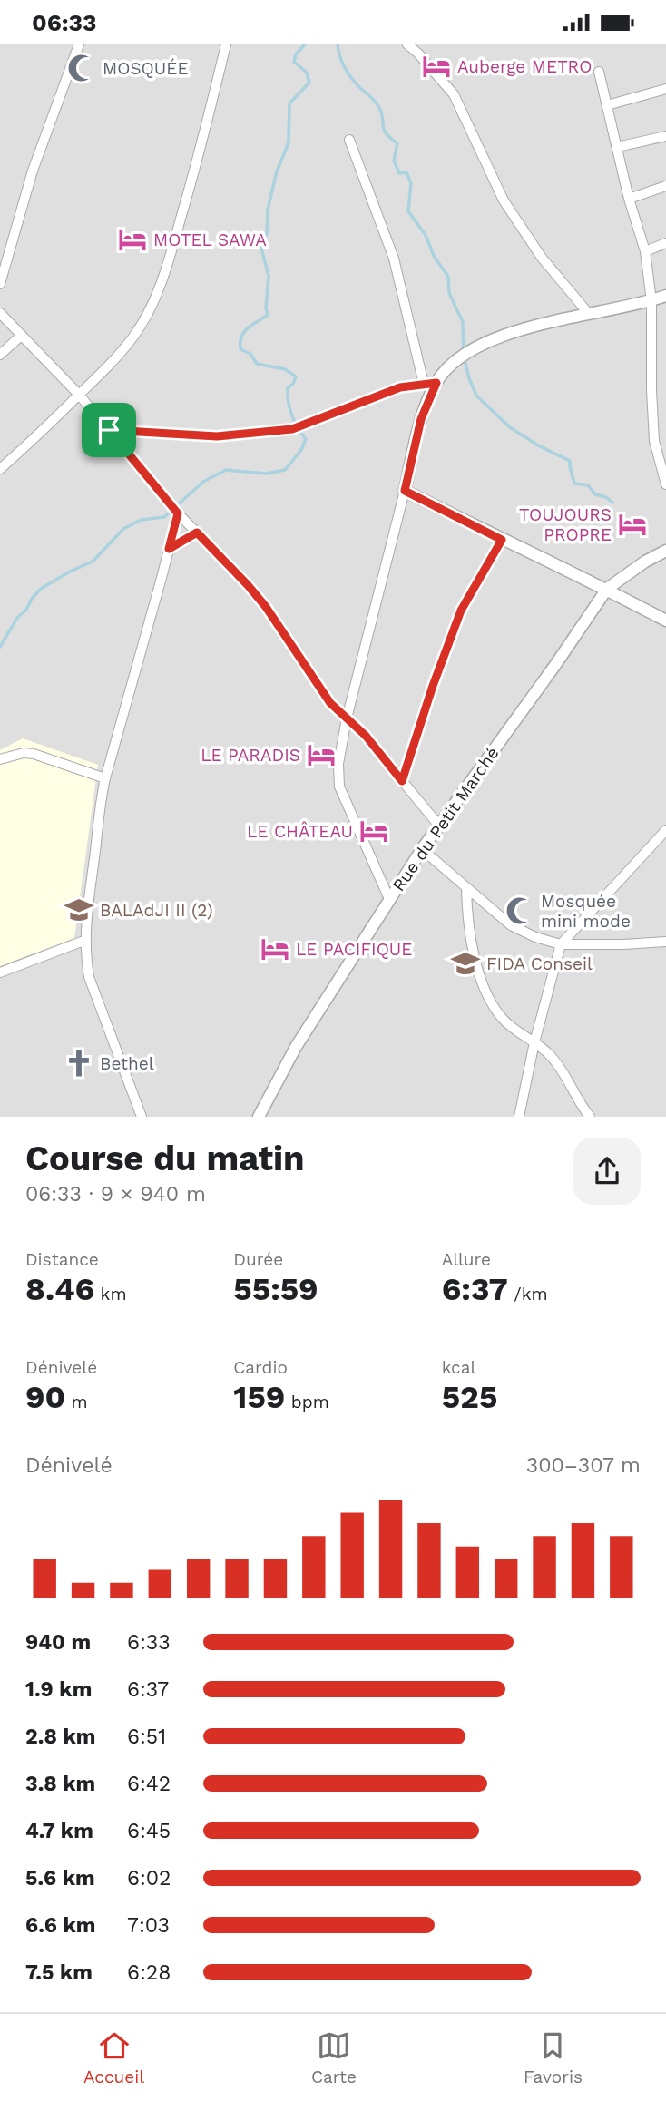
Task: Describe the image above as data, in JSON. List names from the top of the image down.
{
  "streets": {
    "street": ["Rue du Petit Marché"]
  },
  "places": {
    "hotel": [
      "Auberge METRO",
      "MOTEL SAWA",
      "TOUJOURS PROPRE",
      "LE PARADIS",
      "LE CHÂTEAU",
      "LE PACIFIQUE"
    ],
    "mosque": ["MOSQUÉE", "Mosquée mini mode"],
    "school or university": ["BALAdJI II (2)", "FIDA Conseil"],
    "church": ["Bethel"]
  },
  "page": {
    "status": "06:33",
    "heading": ["Course du matin", "06:33 · 9 × 940 m"],
    "stats": [
      ["Distance", "8.46 km"],
      ["Durée", "55:59"],
      ["Allure", "6:37 /km"],
      ["Dénivelé", "90 m"],
      ["Cardio", "159 bpm"],
      ["kcal", "525"]
    ],
    "chart": ["Dénivelé", "300–307 m"],
    "list": [
      {
        "name": "940 m",
        "note": "6:33"
      },
      {
        "name": "1.9 km",
        "note": "6:37"
      },
      {
        "name": "2.8 km",
        "note": "6:51"
      },
      {
        "name": "3.8 km",
        "note": "6:42"
      },
      {
        "name": "4.7 km",
        "note": "6:45"
      },
      {
        "name": "5.6 km",
        "note": "6:02"
      },
      {
        "name": "6.6 km",
        "note": "7:03"
      },
      {
        "name": "7.5 km",
        "note": "6:28"
      }
    ],
    "tabs": ["Accueil", "Carte", "Favoris"]
  }
}
